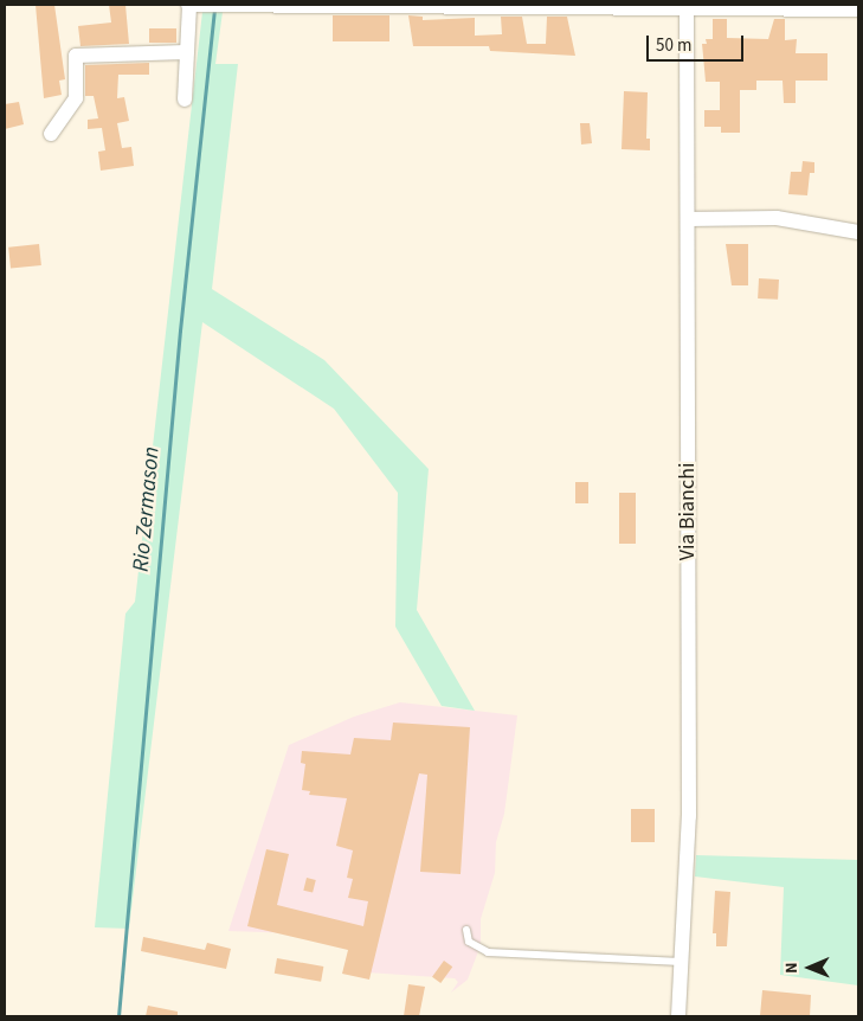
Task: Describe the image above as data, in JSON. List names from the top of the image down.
{
  "streets": {
    "street": ["Via Bianchi"]
  },
  "water": ["Rio Zermason"],
  "scale_bar": "50 m",
  "north": "left"
}
